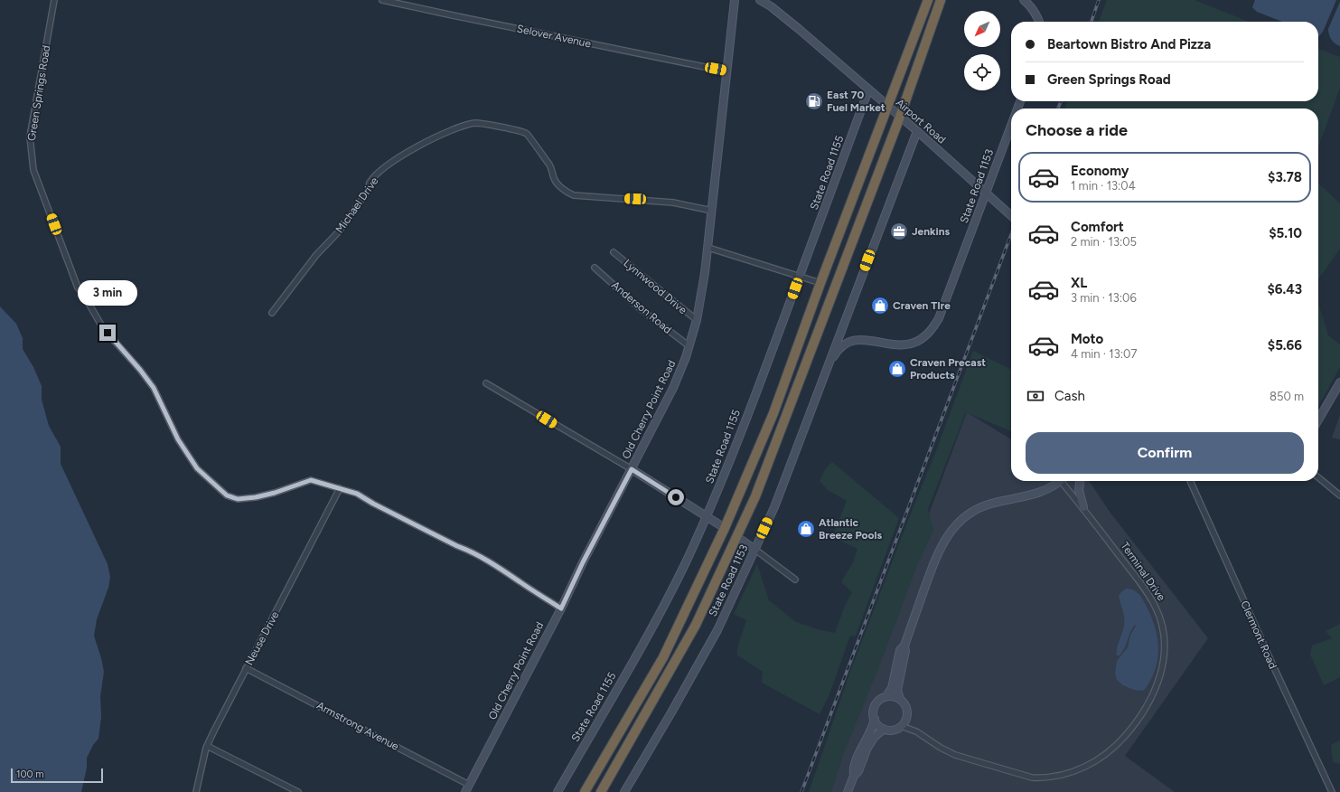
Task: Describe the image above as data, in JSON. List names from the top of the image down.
{
  "streets": {
    "street": [
      "Selover Avenue",
      "Green Springs Road",
      "Airport Road",
      "State Road 1155",
      "State Road 1153",
      "Michael Drive",
      "Lynnwood Drive",
      "Anderson Road",
      "Old Cherry Point Road",
      "Terminal Drive",
      "Clermont Road",
      "Neuse Drive",
      "Armstrong Avenue"
    ]
  },
  "crossings": [
    ["Selover Avenue", "Old Cherry Point Road"],
    ["Green Springs Road", "Old Cherry Point Road"],
    ["Green Springs Road", "Neuse Drive"],
    ["Airport Road", "State Road 1155"],
    ["Airport Road", "State Road 1153"],
    ["Michael Drive", "Old Cherry Point Road"],
    ["Lynnwood Drive", "Old Cherry Point Road"],
    ["Anderson Road", "Old Cherry Point Road"],
    ["Old Cherry Point Road", "Armstrong Avenue"],
    ["Neuse Drive", "Armstrong Avenue"]
  ],
  "places": {
    "fuel station": ["East 70 Fuel Market"],
    "office": ["Jenkins"],
    "shop": ["Craven TIre", "Craven Precast Products", "Atlantic Breeze Pools"]
  },
  "scale_bar": "100 m",
  "north": "bottom left",
  "page": {
    "banner": ["Beartown Bistro And Pizza", "Green Springs Road"],
    "heading": "Choose a ride",
    "list": [
      {
        "name": "Economy",
        "note": "1 min · 13:04",
        "value": "$3.78"
      },
      {
        "name": "Comfort",
        "note": "2 min · 13:05",
        "value": "$5.10"
      },
      {
        "name": "XL",
        "note": "3 min · 13:06",
        "value": "$6.43"
      },
      {
        "name": "Moto",
        "note": "4 min · 13:07",
        "value": "$5.66"
      }
    ],
    "bubble": "3 min",
    "pay": ["Cash", "850 m"],
    "buttons": "Confirm",
    "scale": "100 m"
  }
}
